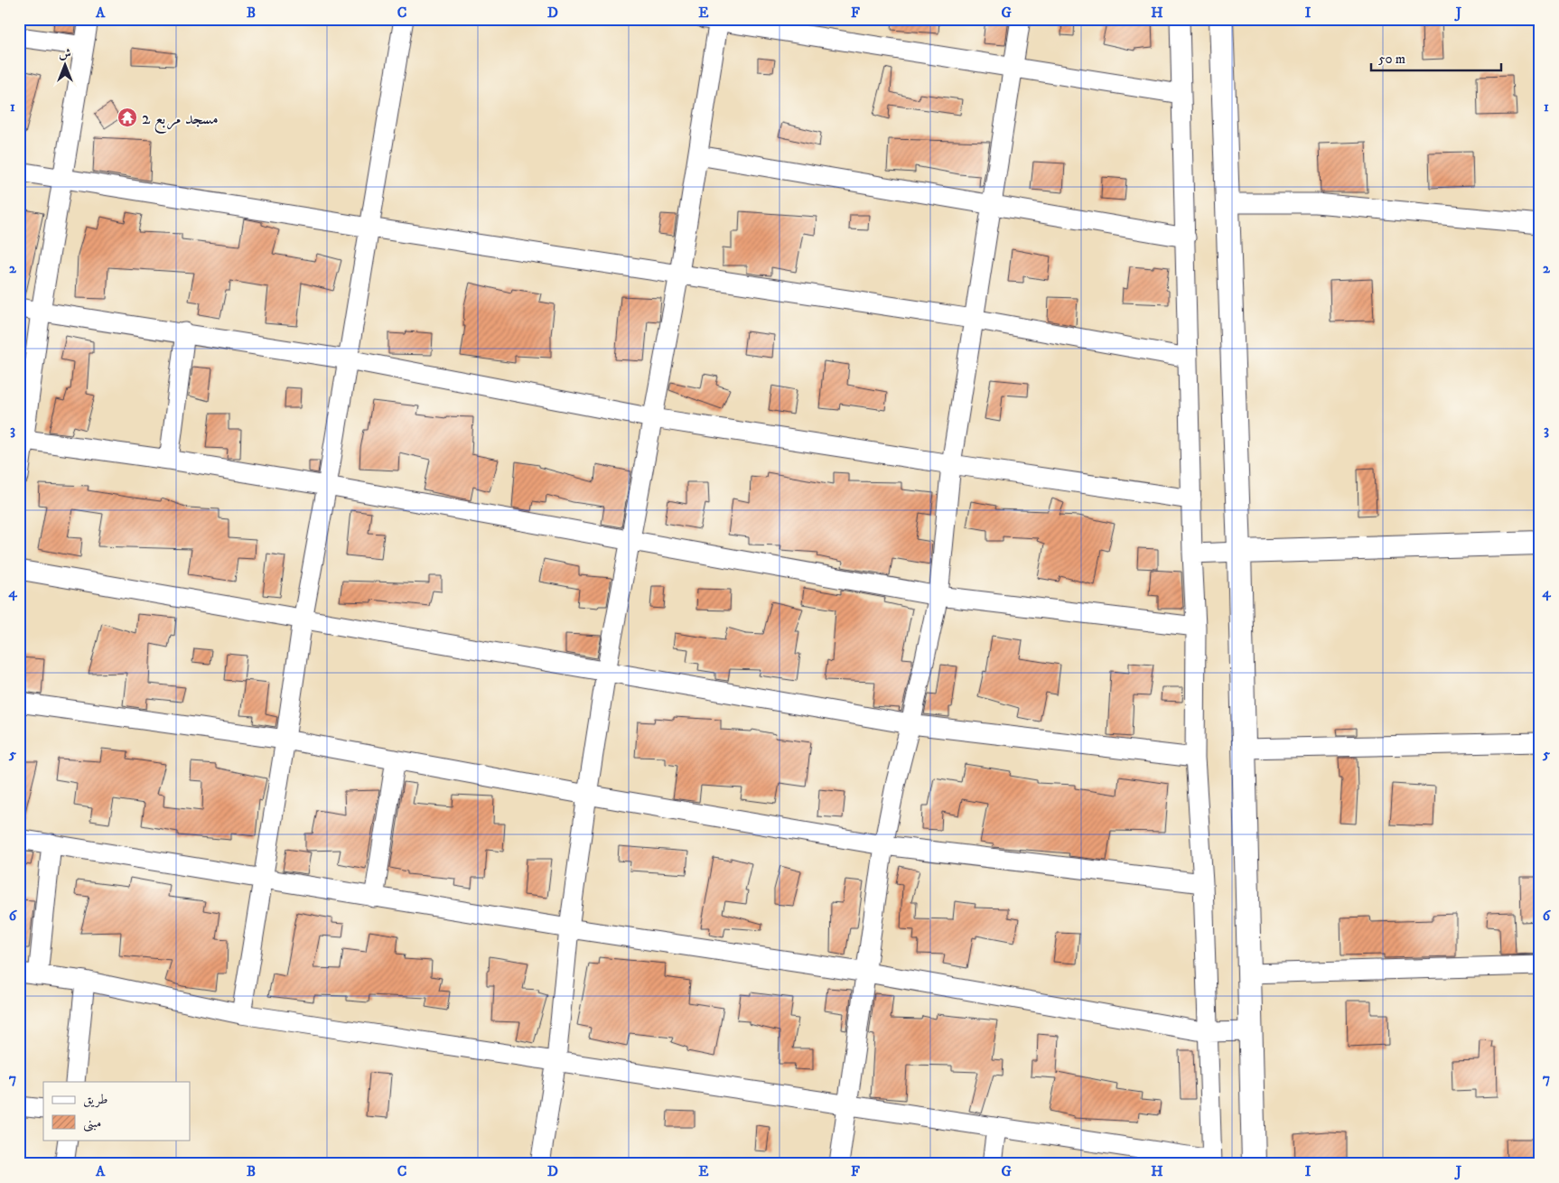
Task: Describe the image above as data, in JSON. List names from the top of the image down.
{
  "places": {
    "temple": ["مسجد مربع 2"]
  },
  "legend": ["طريق", "مبنى"],
  "scale_bar": "50 m",
  "north": "top",
  "grid": {
    "columns": [
      "A",
      "B",
      "C",
      "D",
      "E",
      "F",
      "G",
      "H",
      "I",
      "J"
    ],
    "rows": [
      "1",
      "2",
      "3",
      "4",
      "5",
      "6",
      "7"
    ]
  }
}
